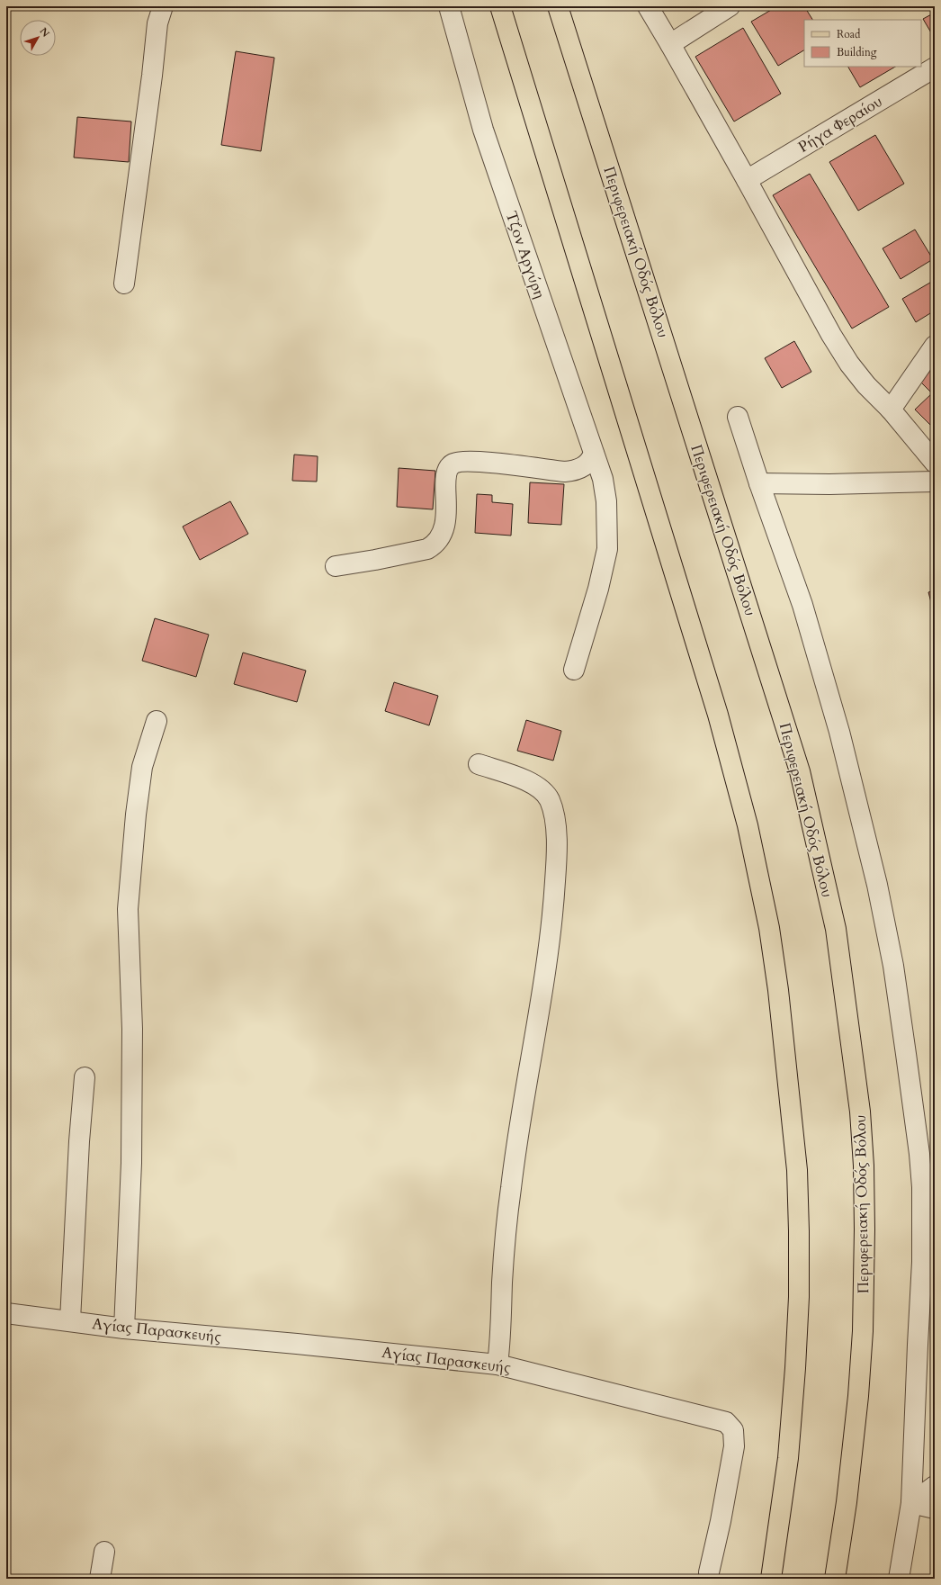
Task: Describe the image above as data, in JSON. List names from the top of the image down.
{
  "streets": {
    "main road": ["Περιφερειακή Οδός Βόλου"],
    "street": ["Ρήγα Φεραίου", "Τζον Αργύρη", "Αγίας Παρασκευής"]
  },
  "legend": ["Road", "Building"],
  "north": "top right"
}
